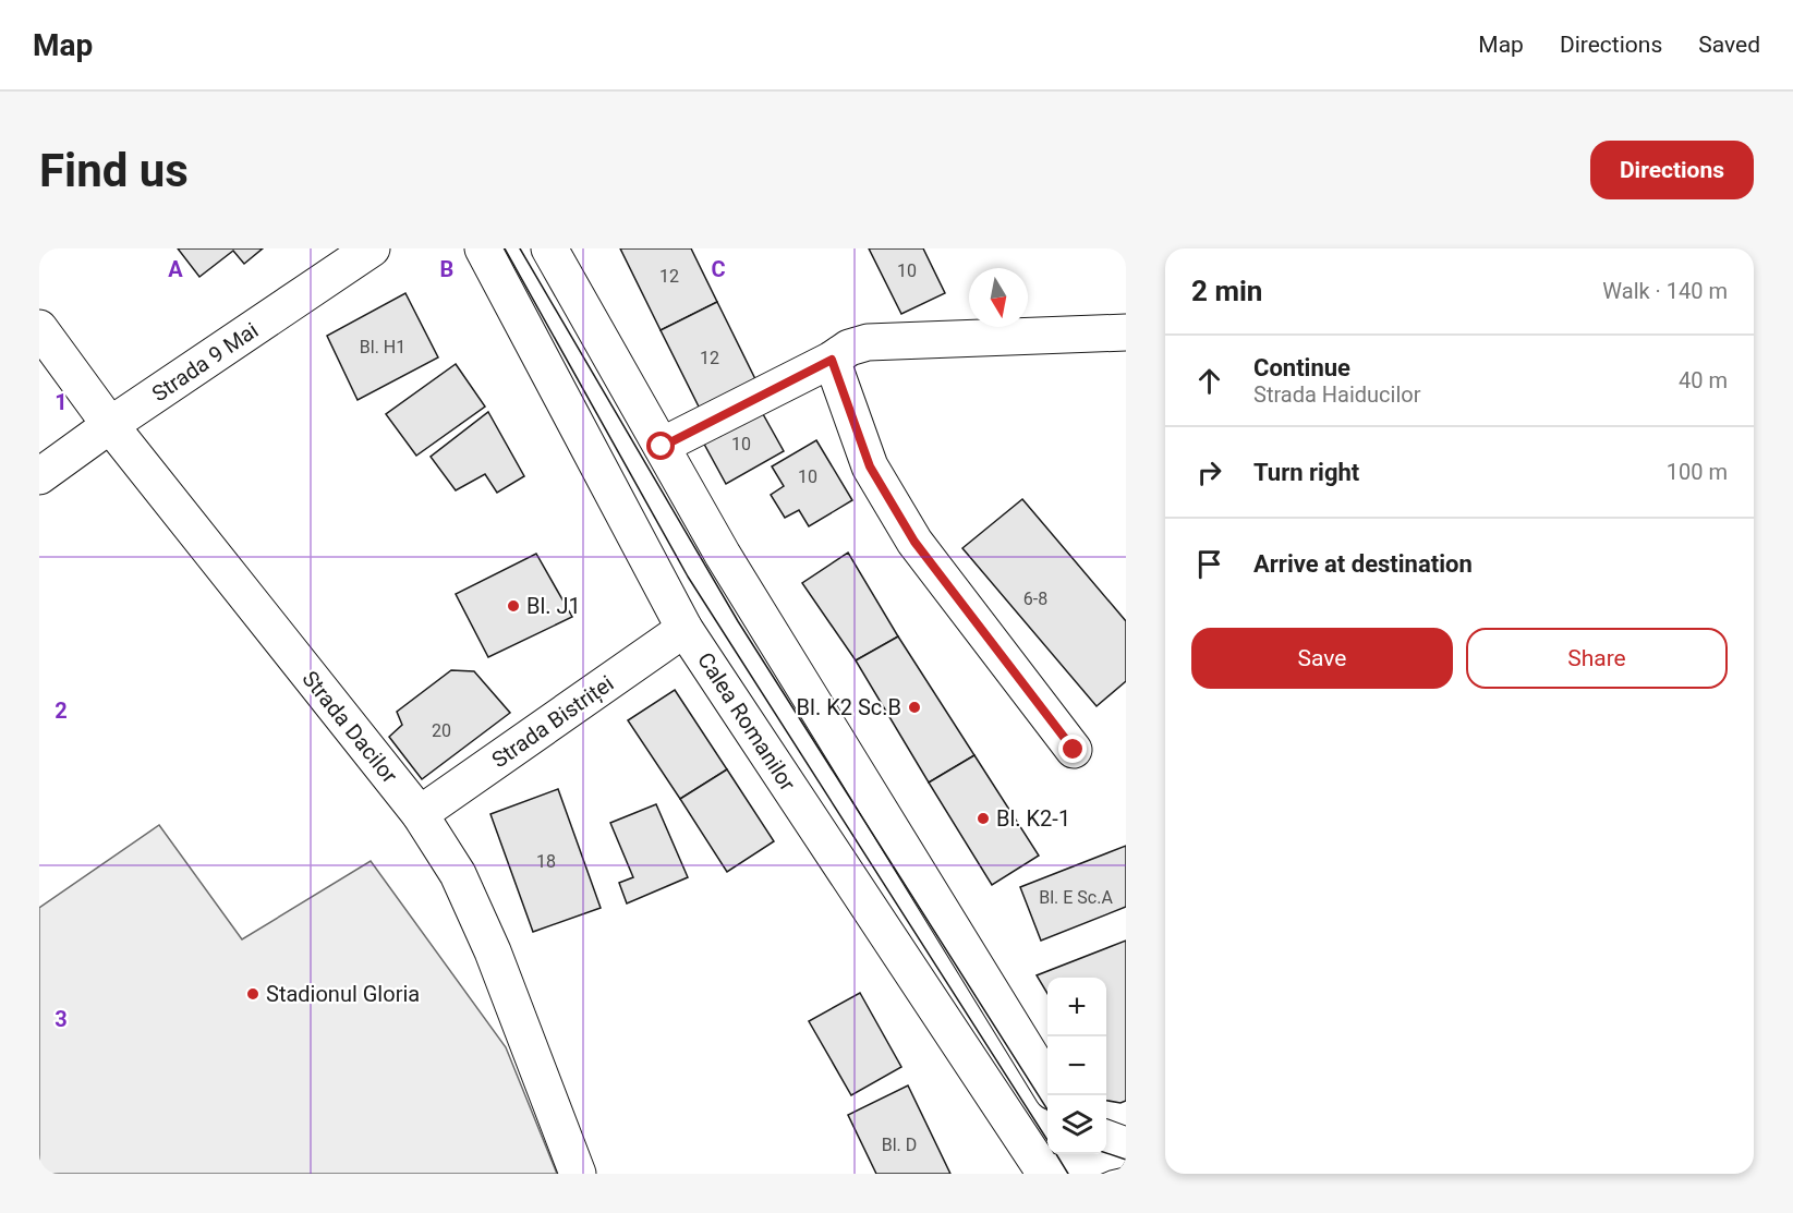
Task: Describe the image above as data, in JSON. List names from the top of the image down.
{
  "streets": {
    "street": [
      "Strada 9 Mai",
      "Strada Bistriței",
      "Calea Romanilor",
      "Strada Dacilor"
    ]
  },
  "crossings": [
    ["Strada 9 Mai", "Strada Dacilor"],
    ["Strada Bistriței", "Calea Romanilor"],
    ["Strada Bistriței", "Strada Dacilor"]
  ],
  "places": [
    "Bl. J1",
    "Bl. K2 Sc.B",
    "Bl. K2-1",
    "Stadionul Gloria"
  ],
  "house_numbers": [
    "10",
    "12",
    "Bl. H1",
    "12",
    "10",
    "10",
    "6-8",
    "20",
    "18",
    "Bl. E Sc.A",
    "Bl. D"
  ],
  "north": "bottom",
  "page": {
    "header": "Map",
    "nav": ["Map", "Directions", "Saved"],
    "buttons": [
      "Directions",
      ["Save", "Share"]
    ],
    "title": "Find us",
    "heading": ["2 min", "Walk · 140 m"],
    "list": [
      ["Continue", "Strada Haiducilor", "40 m"],
      ["Turn right", "100 m"],
      "Arrive at destination"
    ],
    "map_buttons": ["+", "−"]
  },
  "grid": {
    "columns": ["A", "B", "C"],
    "rows": ["1", "2", "3"]
  }
}
